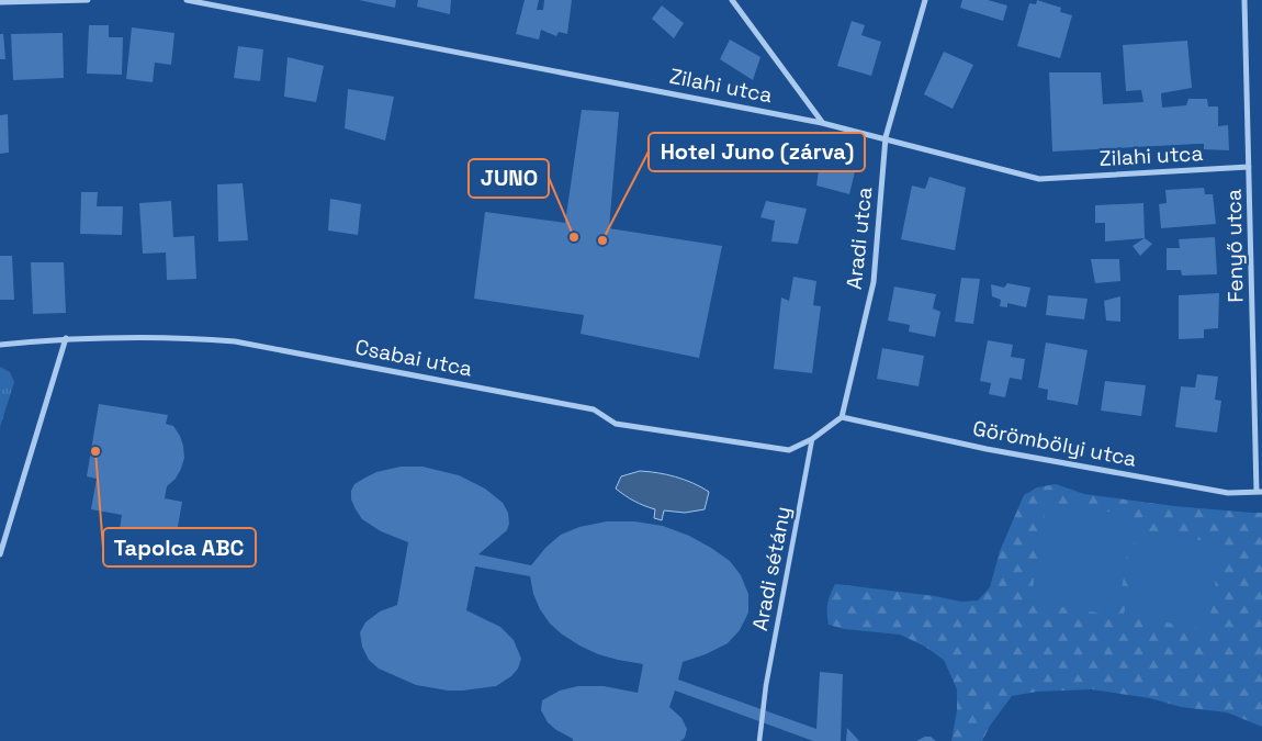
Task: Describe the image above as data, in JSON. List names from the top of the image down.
{
  "streets": {
    "street": [
      "Zilahi utca",
      "Aradi utca",
      "Fenyő utca",
      "Csabai utca",
      "Görömbölyi utca",
      "Aradi sétány"
    ]
  },
  "crossings": [
    ["Zilahi utca", "Aradi utca"],
    ["Zilahi utca", "Fenyő utca"],
    ["Aradi utca", "Görömbölyi utca"],
    ["Fenyő utca", "Görömbölyi utca"],
    ["Csabai utca", "Aradi sétány"]
  ],
  "places": ["JUNO", "Hotel Juno (zárva)", "Tapolca ABC"]
}
